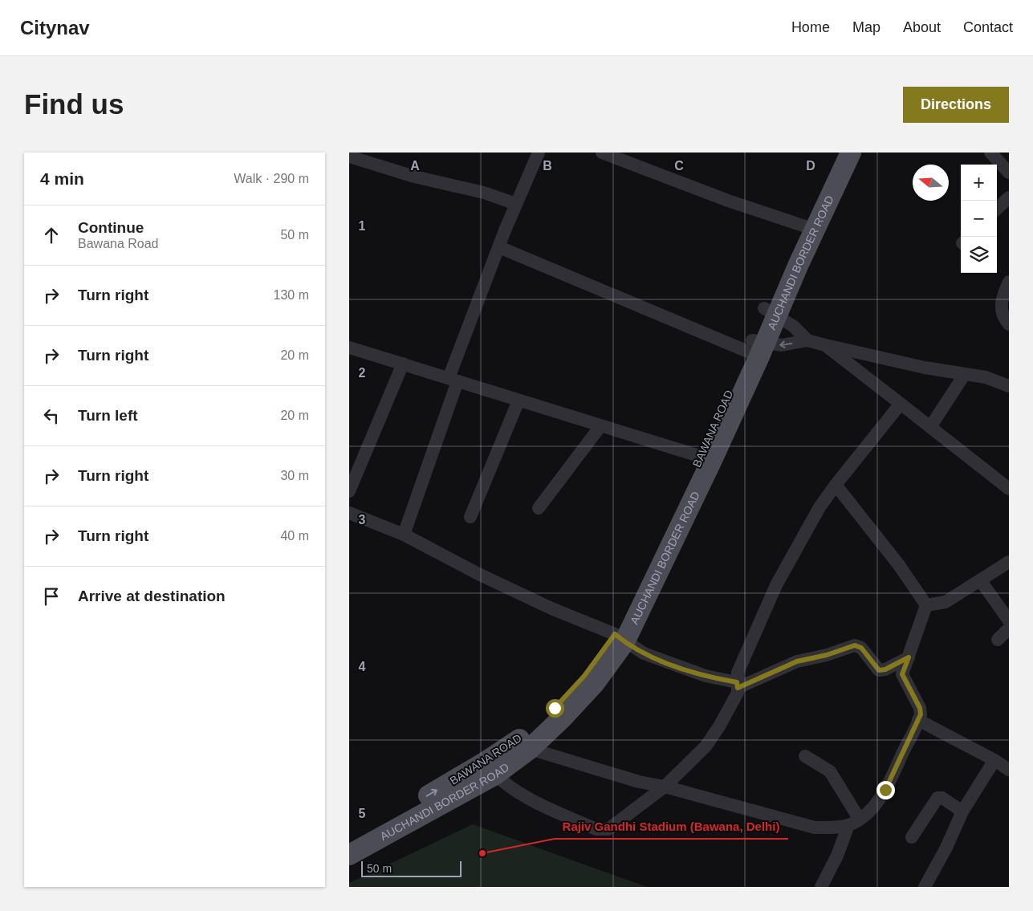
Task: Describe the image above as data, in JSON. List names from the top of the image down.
{
  "streets": {
    "main road": ["AUCHANDI BORDER ROAD"]
  },
  "places": ["Rajiv Gandhi Stadium (Bawana, Delhi)"],
  "scale_bar": "50 m",
  "north": "left",
  "page": {
    "header": "Citynav",
    "nav": [
      "Home",
      "Map",
      "About",
      "Contact"
    ],
    "buttons": "Directions",
    "title": "Find us",
    "heading": ["4 min", "Walk · 290 m"],
    "map_buttons": ["+", "−"],
    "list": [
      ["Continue", "Bawana Road", "50 m"],
      ["Turn right", "130 m"],
      ["Turn right", "20 m"],
      ["Turn left", "20 m"],
      ["Turn right", "30 m"],
      ["Turn right", "40 m"],
      "Arrive at destination"
    ],
    "scale": "50 m"
  },
  "grid": {
    "columns": [
      "A",
      "B",
      "C",
      "D"
    ],
    "rows": [
      "1",
      "2",
      "3",
      "4",
      "5"
    ]
  }
}
